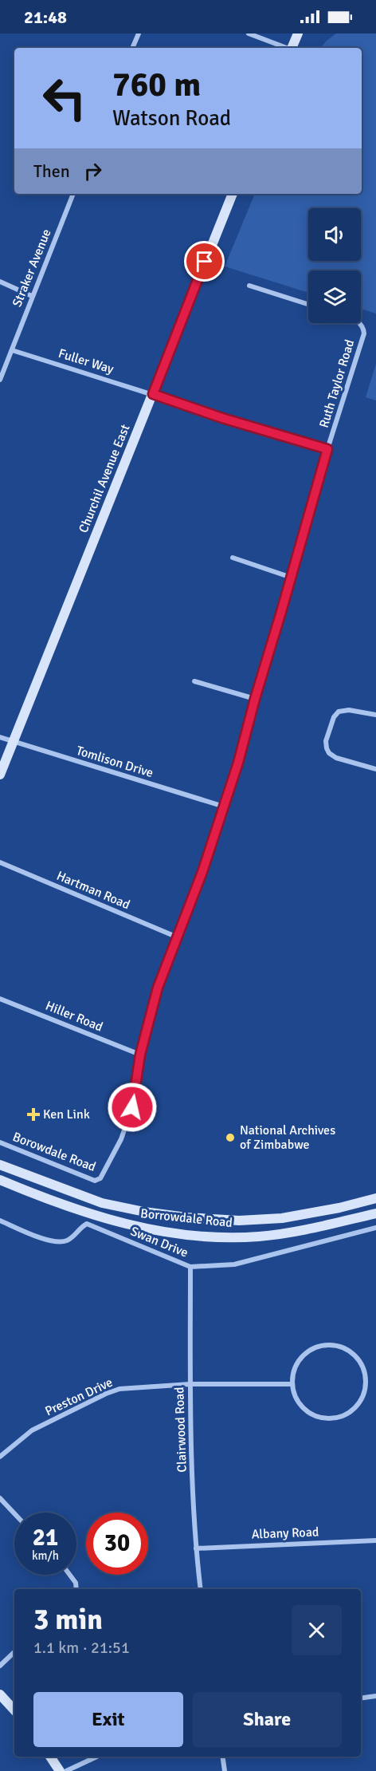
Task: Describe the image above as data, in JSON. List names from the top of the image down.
{
  "streets": {
    "main road": ["Churchil Avenue East", "Borrowdale Road"],
    "street": [
      "Straker Avenue",
      "Fuller Way",
      "Ruth Taylor Road",
      "Tomlison Drive",
      "Hartman Road",
      "Hiller Road",
      "Borowdale Road",
      "Swan Drive",
      "Preston Drive",
      "Clairwood Road",
      "Albany Road"
    ]
  },
  "crossings": [
    ["Straker Avenue", "Fuller Way"],
    ["Fuller Way", "Ruth Taylor Road"],
    ["Fuller Way", "Churchil Avenue East"],
    ["Ruth Taylor Road", "Tomlison Drive"],
    ["Ruth Taylor Road", "Hartman Road"],
    ["Ruth Taylor Road", "Hiller Road"],
    ["Ruth Taylor Road", "Borowdale Road"],
    ["Churchil Avenue East", "Tomlison Drive"],
    ["Swan Drive", "Clairwood Road"],
    ["Preston Drive", "Clairwood Road"],
    ["Clairwood Road", "Albany Road"]
  ],
  "places": {
    "health": ["Ken Link"],
    "other": ["National Archives of Zimbabwe"]
  },
  "page": {
    "status": "21:48",
    "turn": ["760 m", "Watson Road"],
    "then": "Then",
    "speed": "21 km/h",
    "limit": "30",
    "heading": ["3 min", "1.1 km · 21:51"],
    "buttons": ["Exit", "Share"]
  }
}
